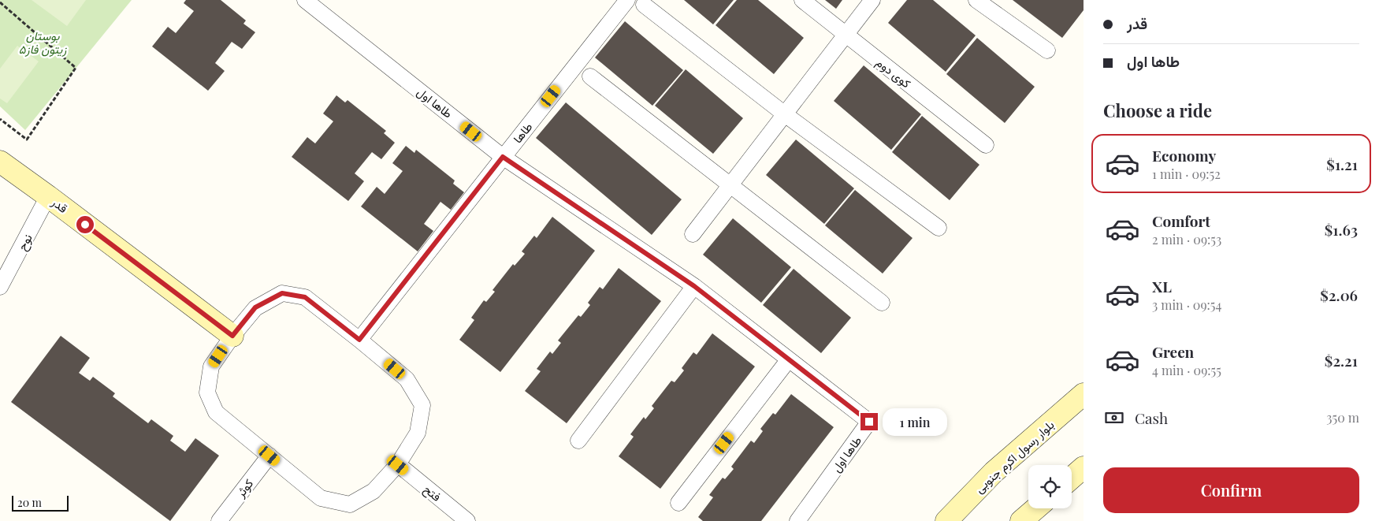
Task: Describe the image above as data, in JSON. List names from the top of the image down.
{
  "streets": {
    "street": [
      "کوی دوم",
      "طاها اول",
      "طاها",
      "قدر",
      "نوح",
      "بلوار رسول اکرم جنوبی",
      "کوثر",
      "فتح"
    ]
  },
  "crossings": [
    ["طاها اول", "طاها"],
    ["قدر", "نوح"]
  ],
  "parks": ["بوستان زیتون فاز۵"],
  "scale_bar": "20 m",
  "page": {
    "banner": ["قدر", "طاها اول"],
    "heading": "Choose a ride",
    "list": [
      {
        "name": "Economy",
        "note": "1 min · 09:52",
        "value": "$1.21"
      },
      {
        "name": "Comfort",
        "note": "2 min · 09:53",
        "value": "$1.63"
      },
      {
        "name": "XL",
        "note": "3 min · 09:54",
        "value": "$2.06"
      },
      {
        "name": "Green",
        "note": "4 min · 09:55",
        "value": "$2.21"
      }
    ],
    "pay": ["Cash", "350 m"],
    "bubble": "1 min",
    "buttons": "Confirm",
    "scale": "20 m"
  }
}
